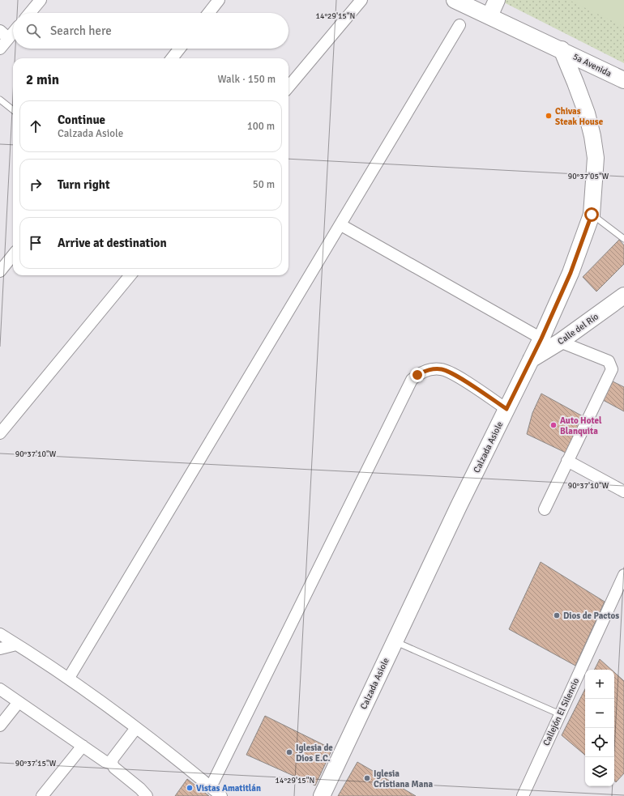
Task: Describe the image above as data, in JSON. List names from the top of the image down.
{
  "streets": {
    "main road": ["5a Avenida", "Calle del Río", "Calzada Asiole"],
    "street": ["Callejón El Silencio"]
  },
  "crossings": [
    ["5a Avenida", "Calzada Asiole"],
    ["Calle del Río", "Calzada Asiole"]
  ],
  "places": [
    "Chivas Steak House",
    "Auto Hotel Blanquita",
    "Dios de Pactos",
    "Iglesia de Dios E.C.",
    "Iglesia Cristiana Mana",
    "Vistas Amatitlán"
  ],
  "page": {
    "search": "Search here",
    "heading": ["2 min", "Walk · 150 m"],
    "list": [
      ["Continue", "Calzada Asiole", "100 m"],
      ["Turn right", "50 m"],
      "Arrive at destination"
    ],
    "map_buttons": ["+", "−"]
  },
  "coordinates": [
    "14°29'15\"N",
    "90°37'05\"W",
    "90°37'10\"W",
    "90°37'15\"W"
  ]
}
